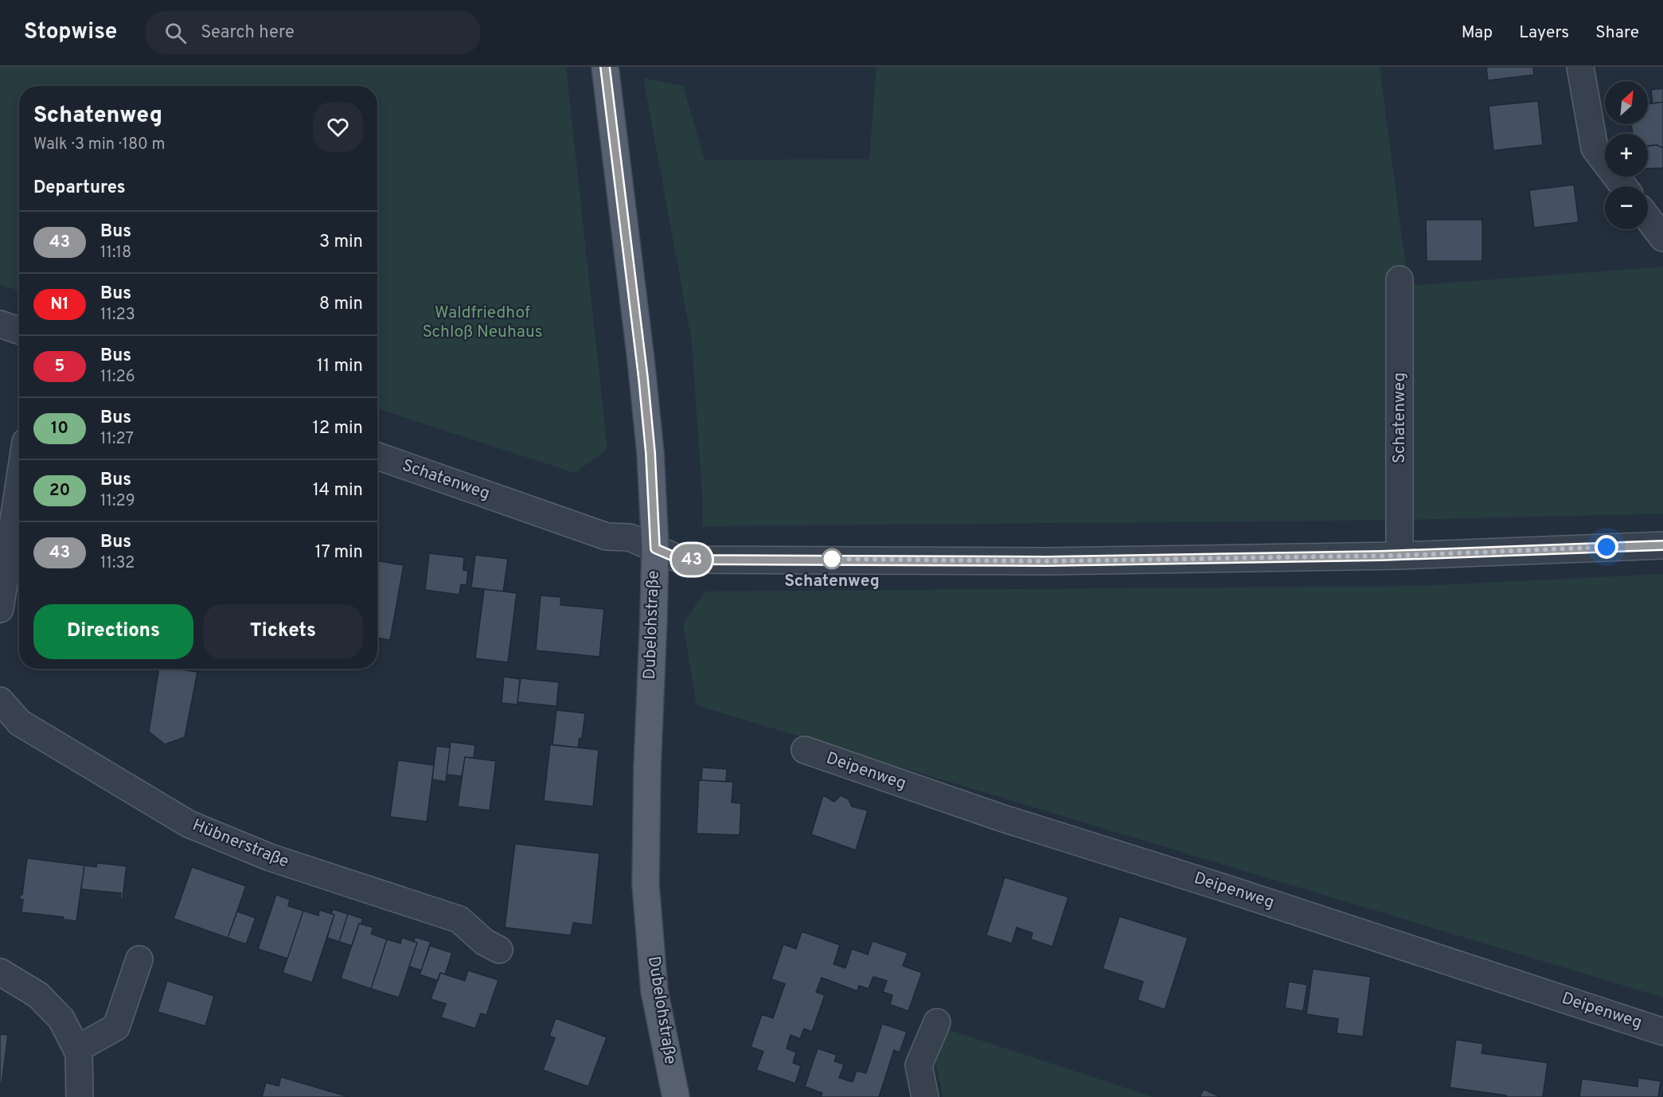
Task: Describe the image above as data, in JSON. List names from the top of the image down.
{
  "streets": {
    "main road": ["Dubelohstraße"],
    "street": ["Schatenweg", "Deipenweg", "Hübnerstraße"]
  },
  "crossings": [
    ["Schatenweg", "Dubelohstraße"]
  ],
  "parks": ["Waldfriedhof Schloß Neuhaus"],
  "places": ["Schatenweg"],
  "lines": ["bus line 43"],
  "north": "top right",
  "page": {
    "header": "Stopwise",
    "search": "Search here",
    "nav": ["Map", "Layers", "Share"],
    "on_map": "43",
    "map_buttons": ["+", "−"],
    "heading": [
      ["Schatenweg", "Walk · 3 min · 180 m"],
      "Departures"
    ],
    "list": [
      {
        "mark": "43",
        "name": "Bus",
        "note": "11:18",
        "value": "3 min"
      },
      {
        "mark": "N1",
        "name": "Bus",
        "note": "11:23",
        "value": "8 min"
      },
      {
        "mark": "5",
        "name": "Bus",
        "note": "11:26",
        "value": "11 min"
      },
      {
        "mark": "10",
        "name": "Bus",
        "note": "11:27",
        "value": "12 min"
      },
      {
        "mark": "20",
        "name": "Bus",
        "note": "11:29",
        "value": "14 min"
      },
      {
        "mark": "43",
        "name": "Bus",
        "note": "11:32",
        "value": "17 min"
      }
    ],
    "buttons": ["Directions", "Tickets"]
  }
}
